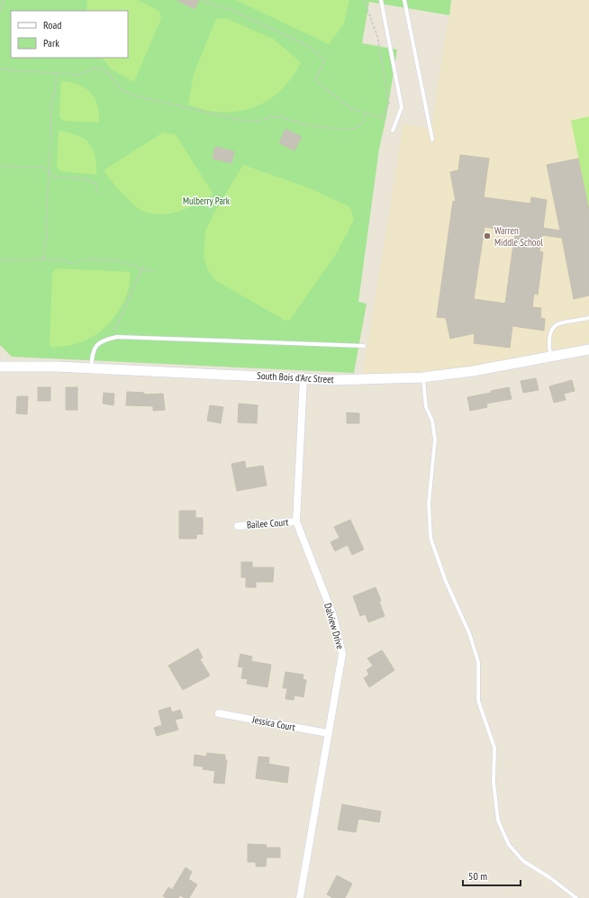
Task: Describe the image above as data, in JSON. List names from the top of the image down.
{
  "streets": {
    "main road": ["South Bois d'Arc Street"],
    "street": ["Bailee Court", "Dalview Drive", "Jessica Court"]
  },
  "crossings": [
    ["South Bois d'Arc Street", "Dalview Drive"],
    ["Bailee Court", "Dalview Drive"],
    ["Dalview Drive", "Jessica Court"]
  ],
  "parks": ["Mulberry Park"],
  "places": ["Warren Middle School"],
  "legend": ["Road", "Park"],
  "scale_bar": "50 m"
}
